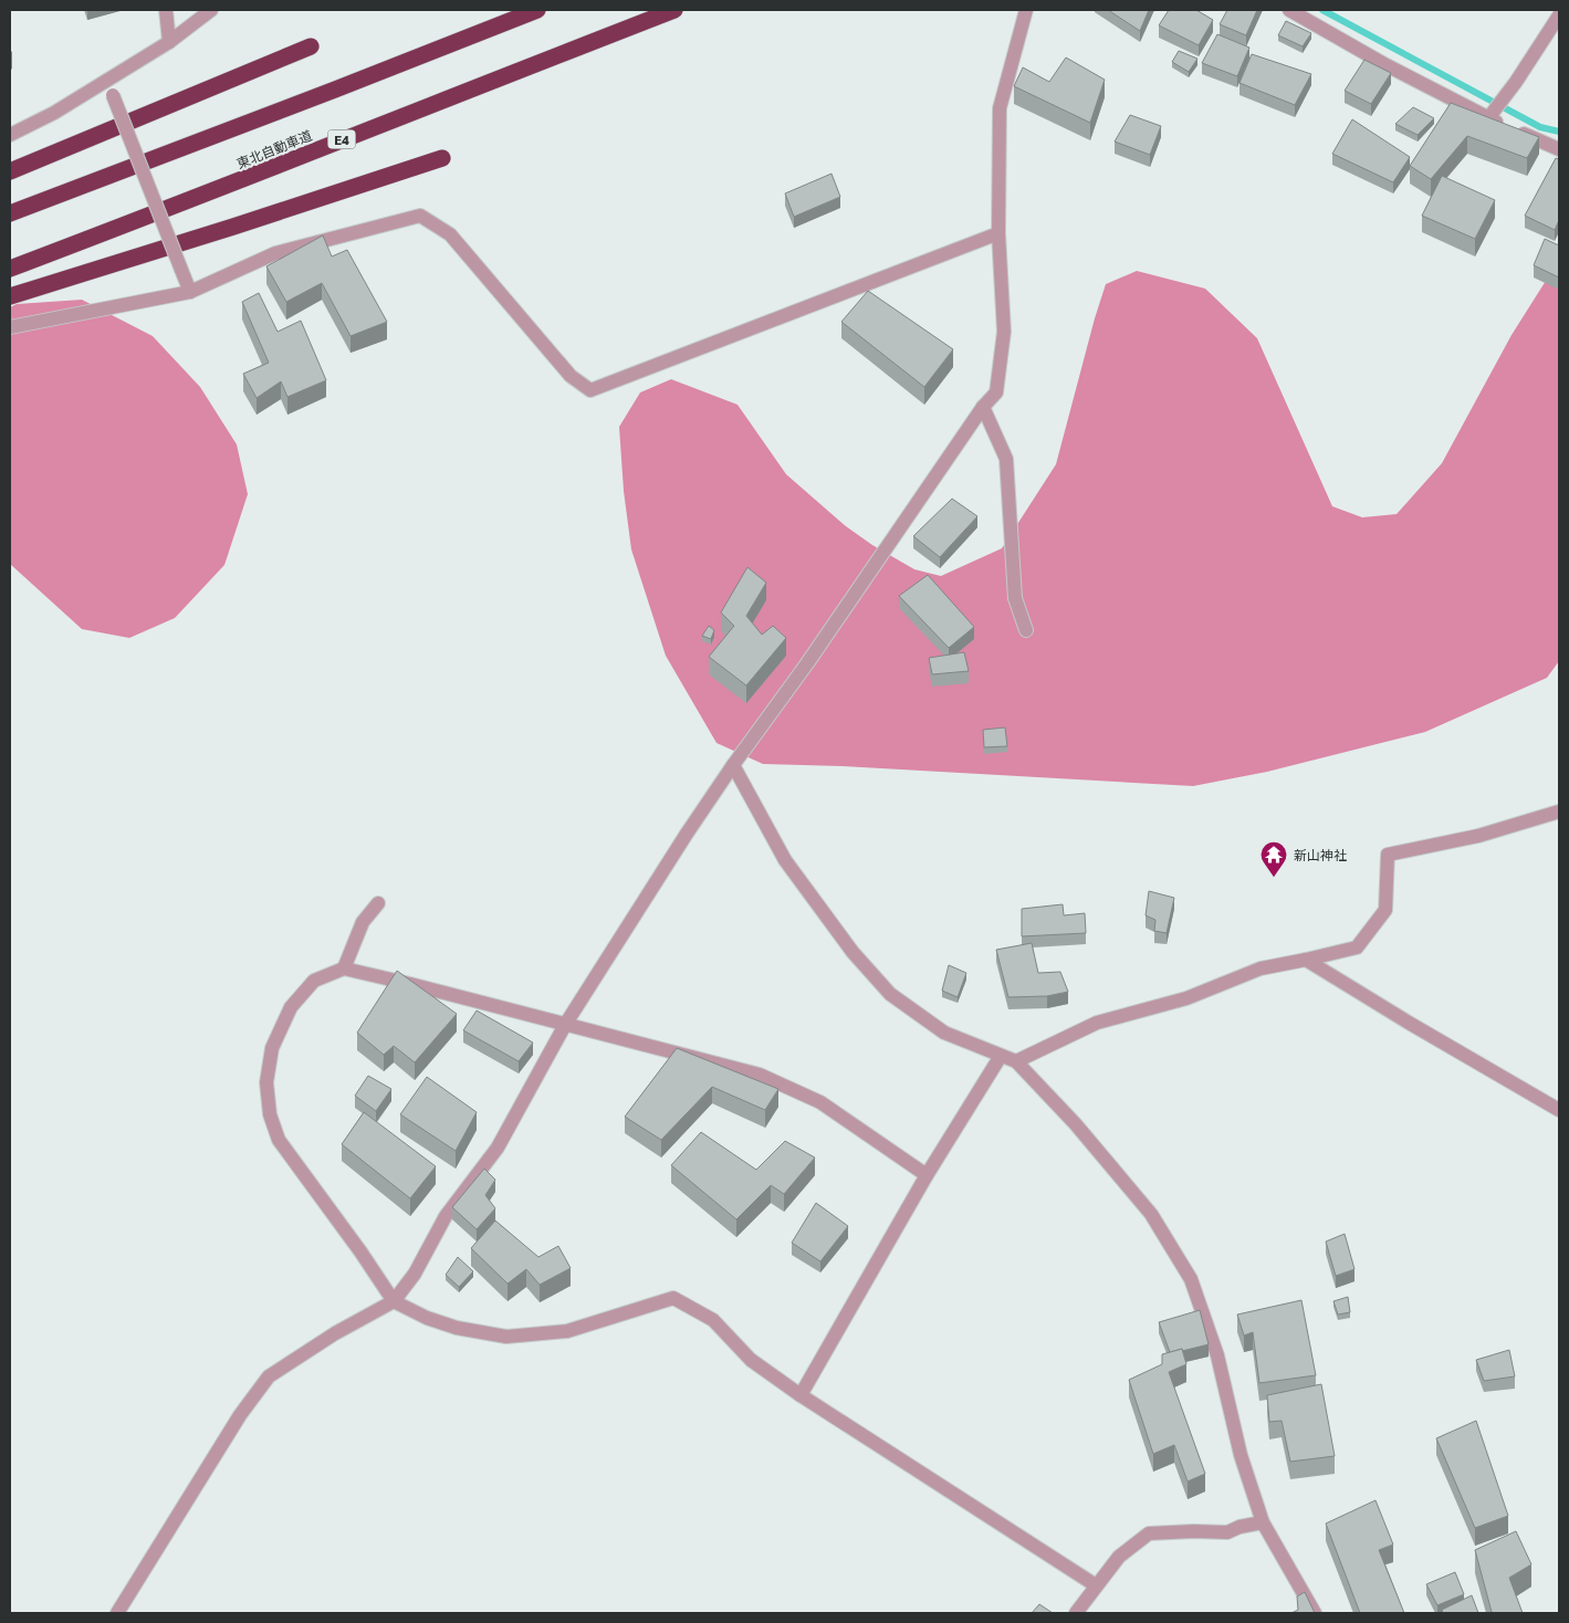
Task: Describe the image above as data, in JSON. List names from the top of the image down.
{
  "streets": {
    "highway": ["E4", "東北自動車道"]
  },
  "places": {
    "temple": ["新山神社"]
  }
}
